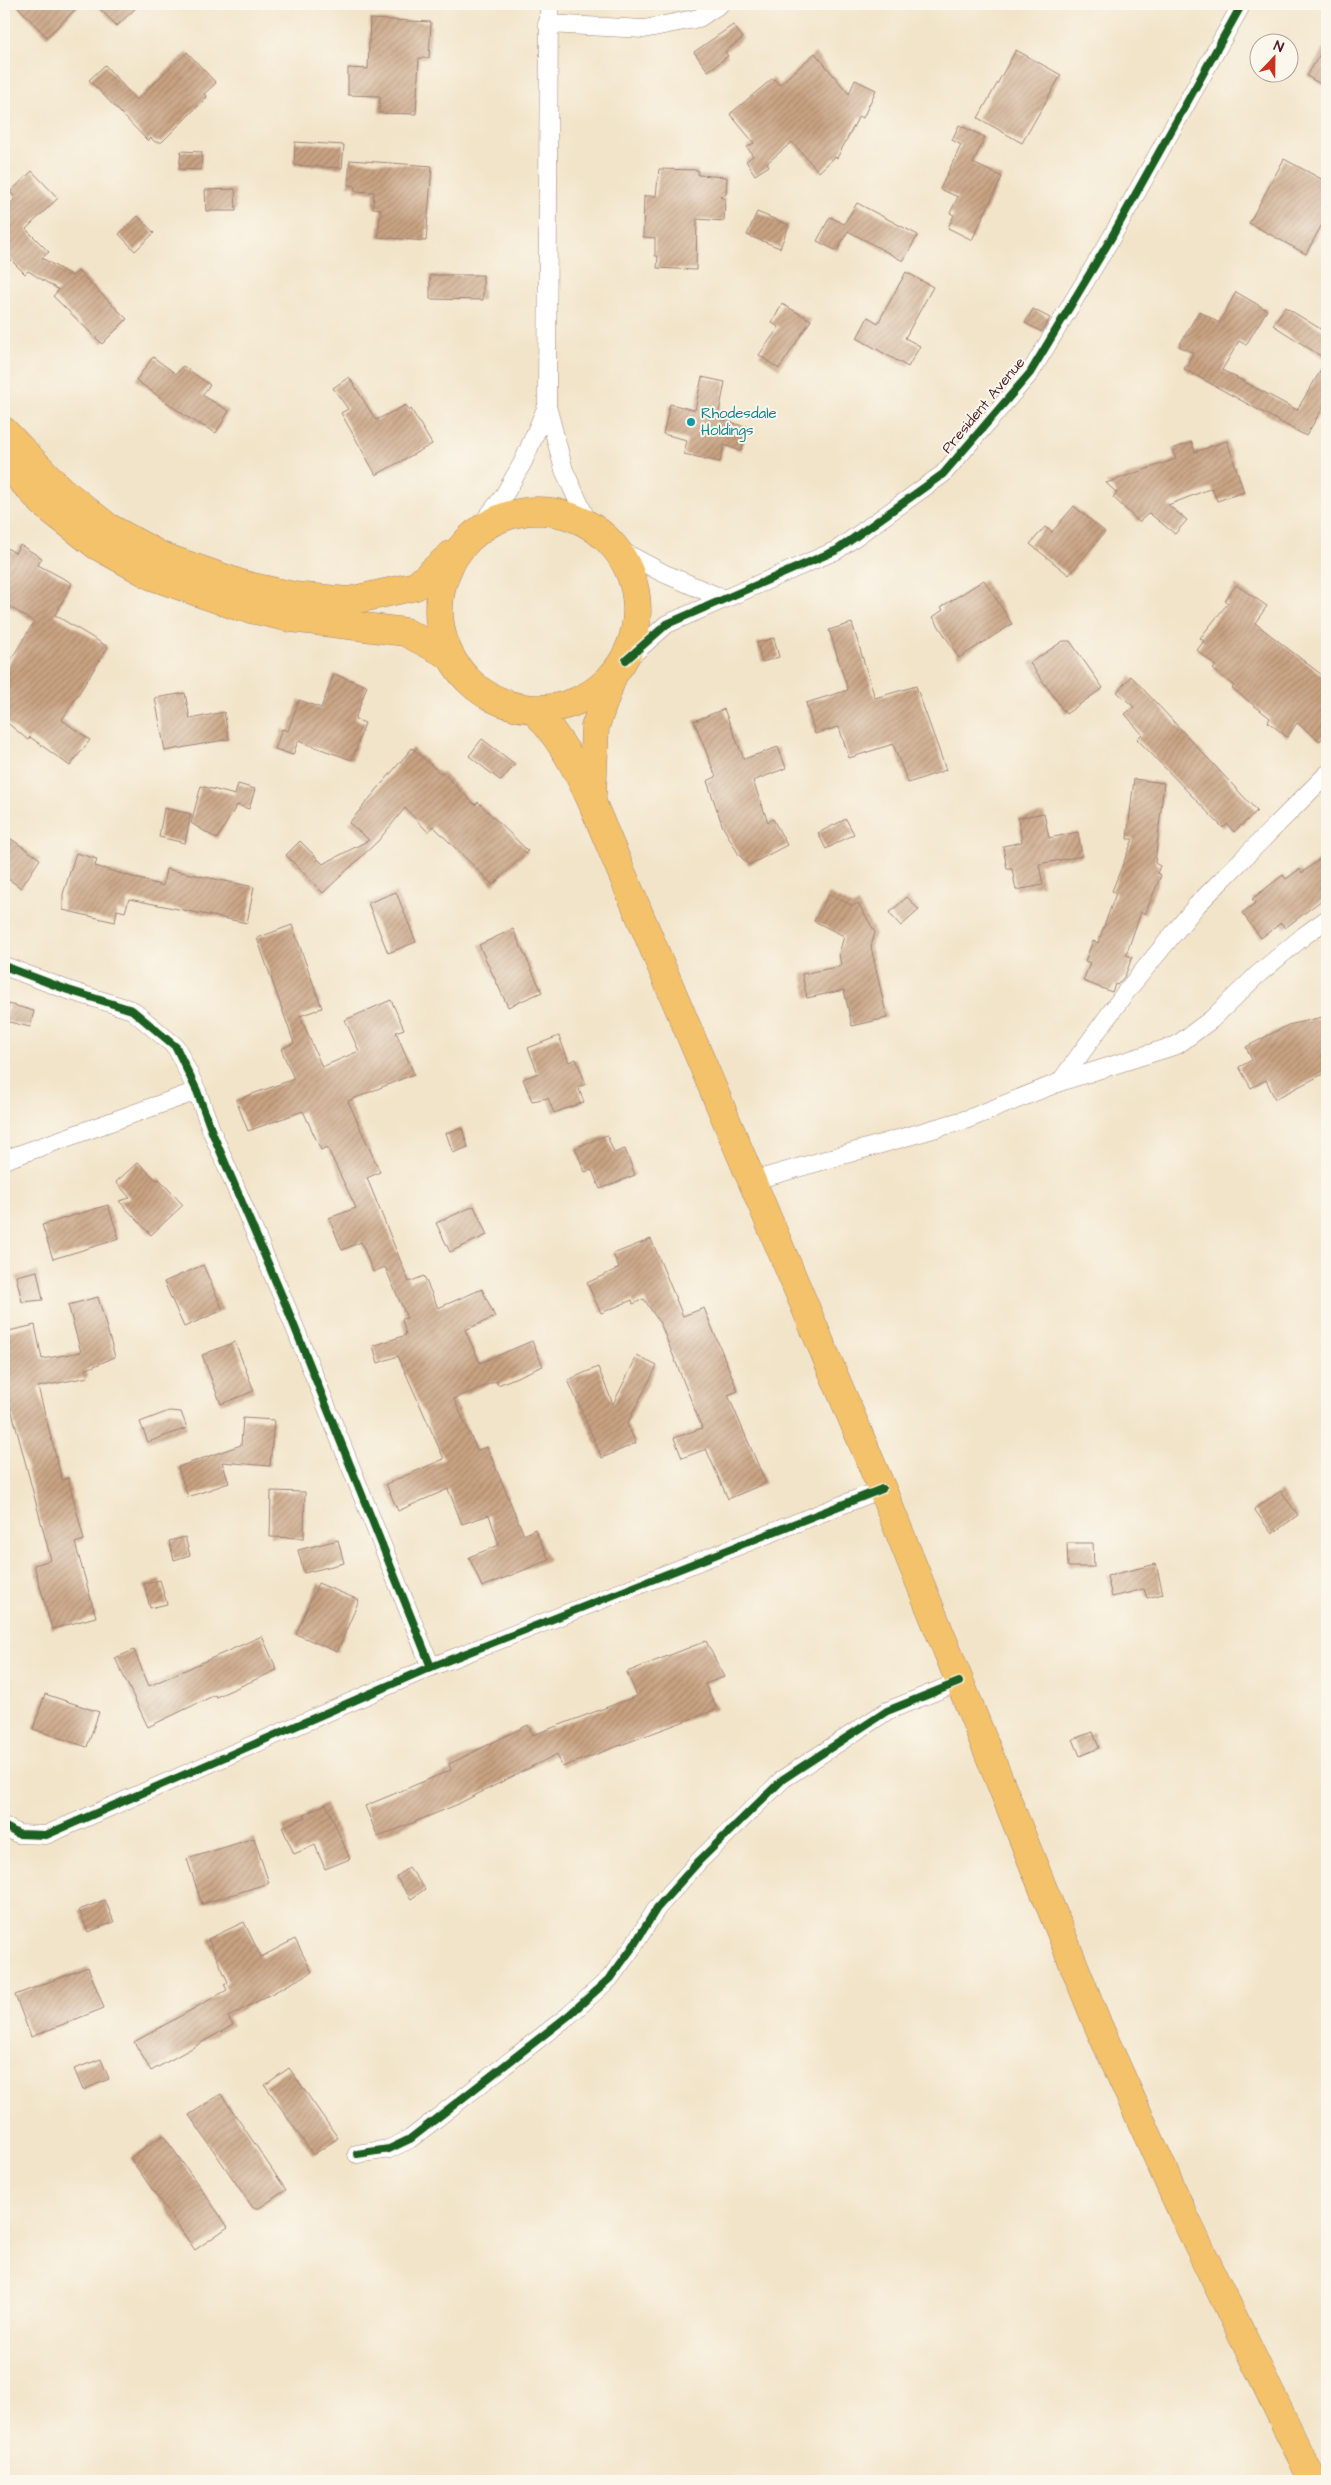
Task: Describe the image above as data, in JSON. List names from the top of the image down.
{
  "streets": {
    "street": ["President Avenue"]
  },
  "places": ["Rhodesdale Holdings"],
  "north": "top"
}
